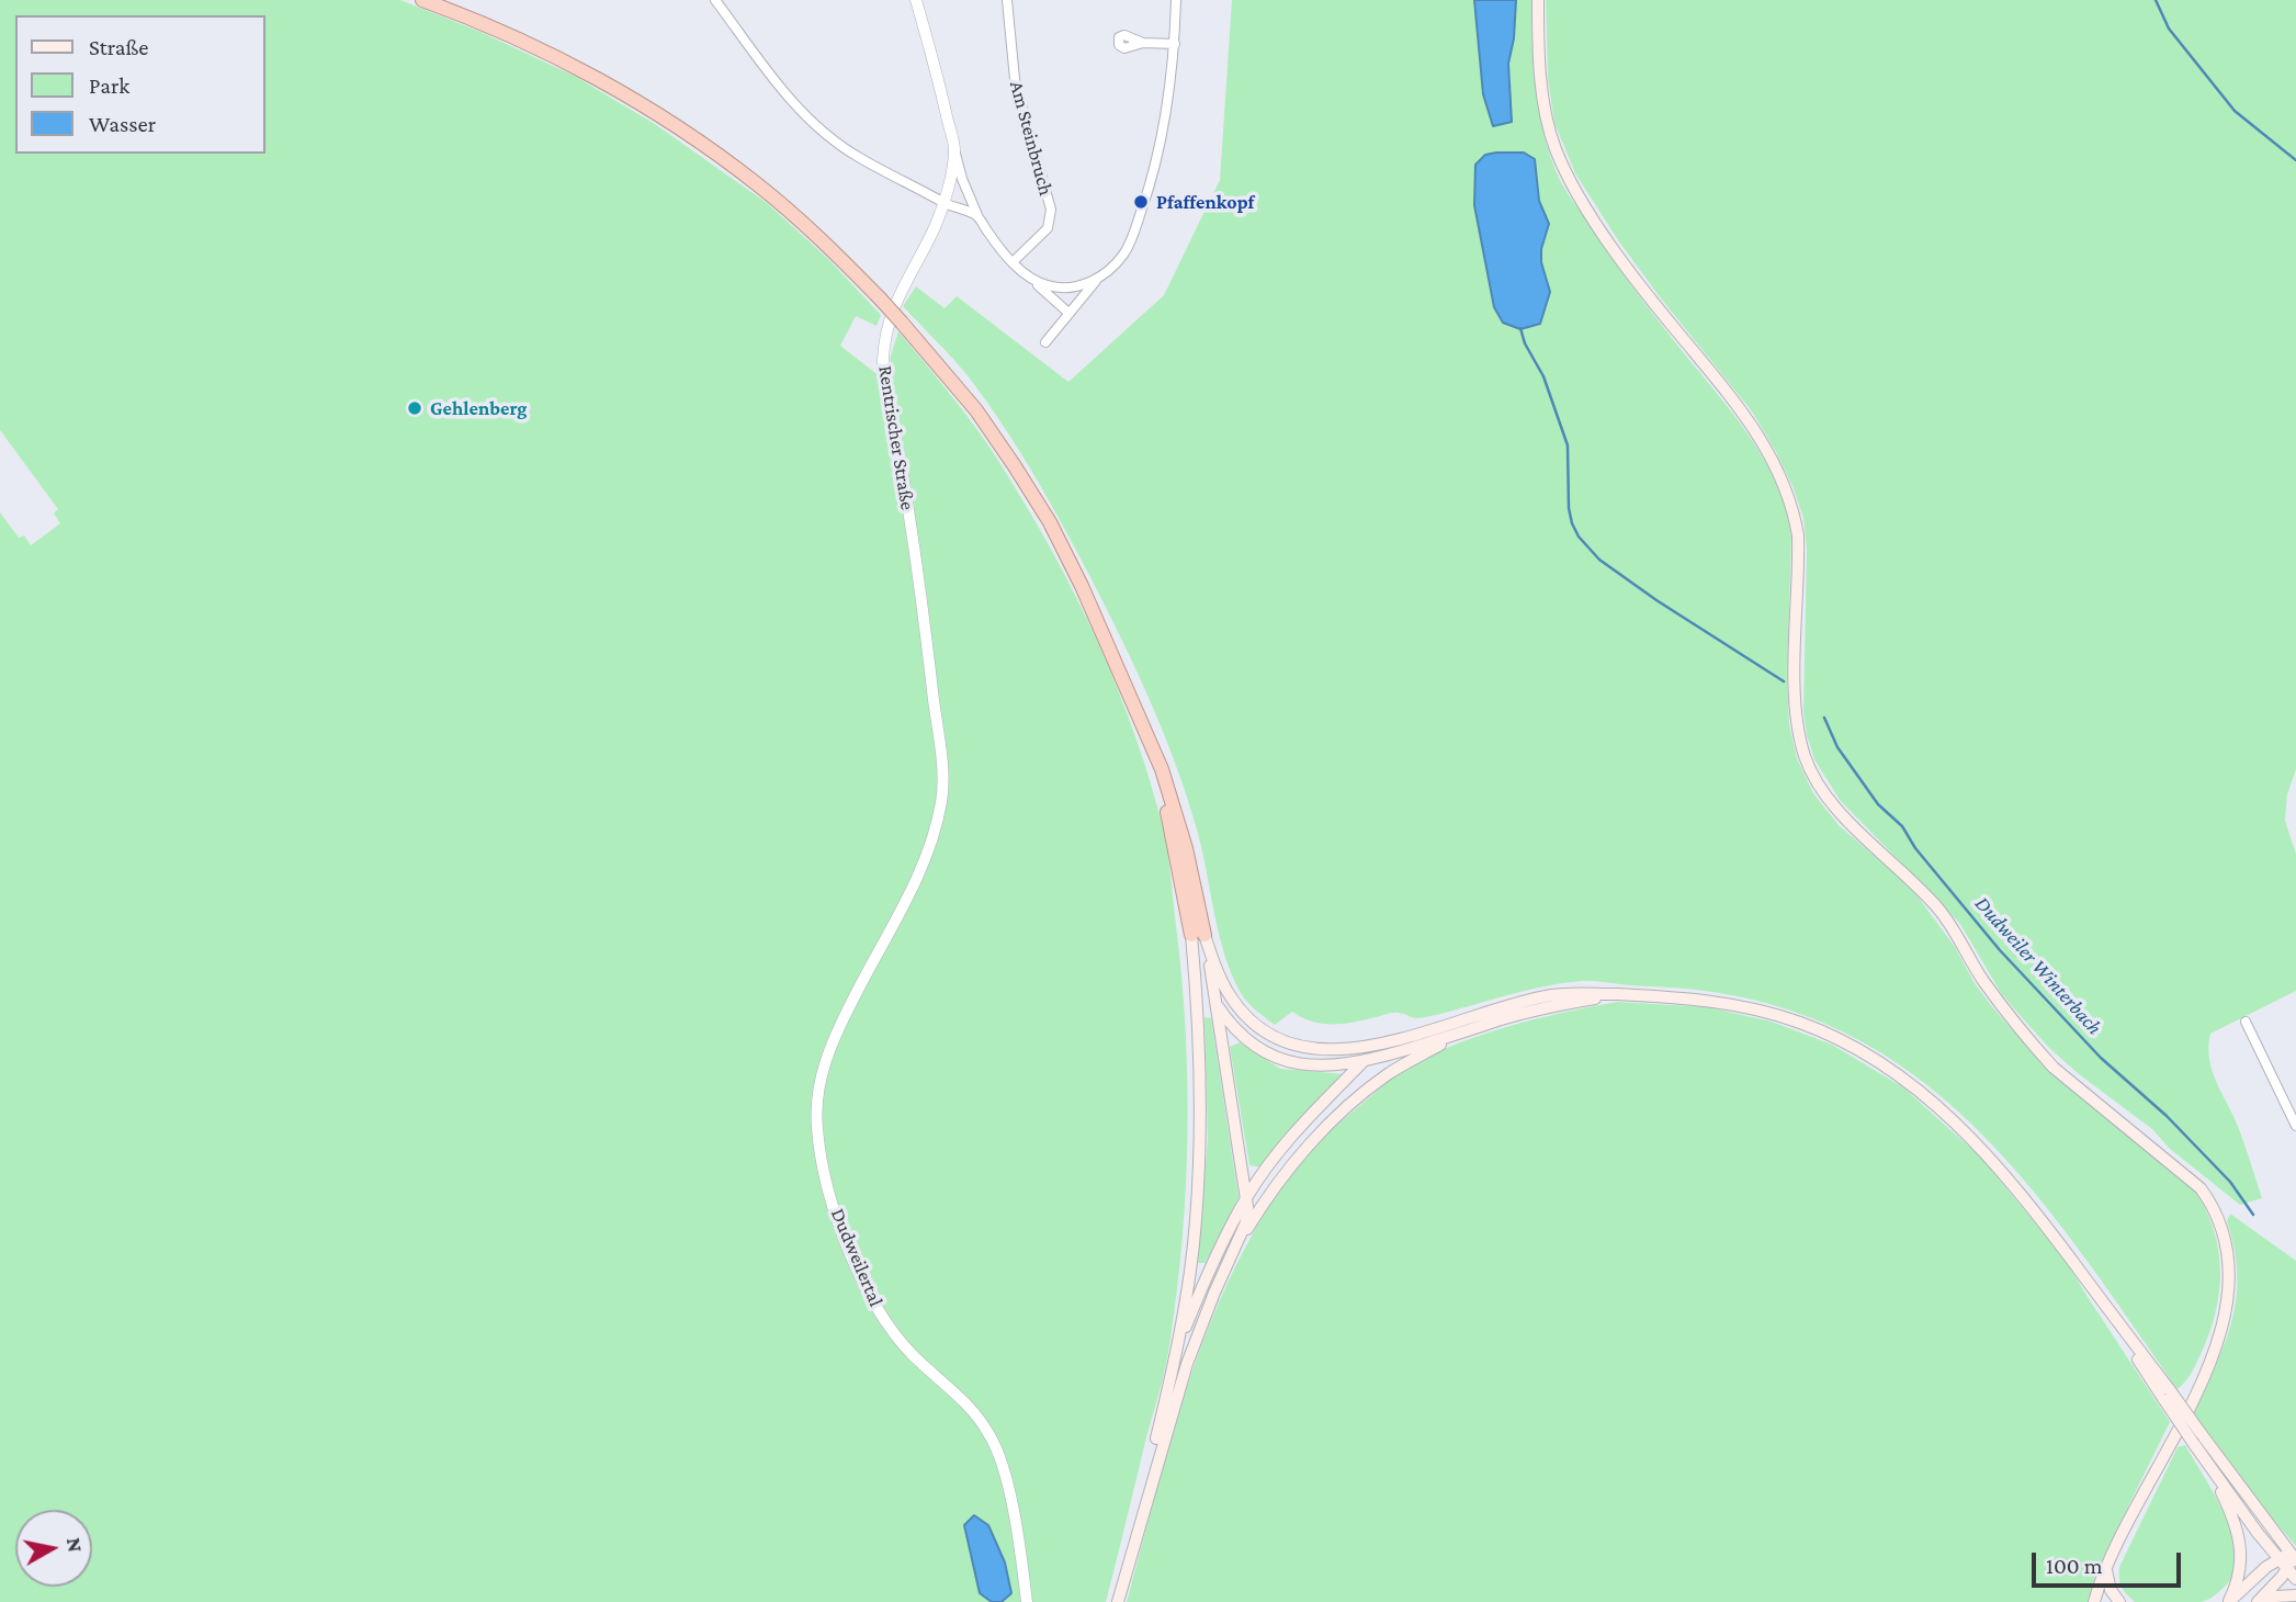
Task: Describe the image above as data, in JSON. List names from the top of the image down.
{
  "streets": {
    "street": ["Am Steinbruch", "Rentrischer Straße", "Dudweilertal"]
  },
  "crossings": [
    ["Rentrischer Straße", "Dudweilertal"]
  ],
  "water": ["Dudweiler Winterbach"],
  "places": ["Pfaffenkopf", "Gehlenberg"],
  "legend": ["Straße", "Park", "Wasser"],
  "scale_bar": "100 m",
  "north": "right"
}
